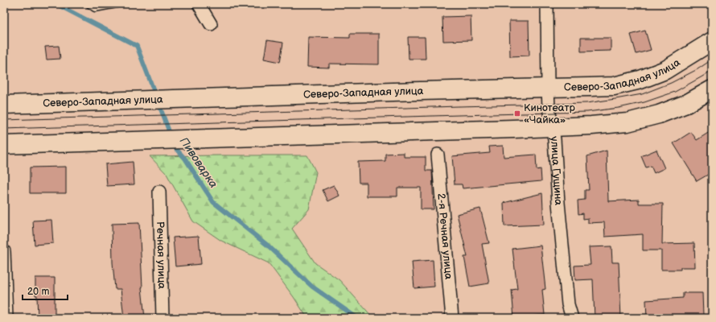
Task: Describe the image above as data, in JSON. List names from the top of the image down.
{
  "streets": {
    "main road": ["Северо-Западная улица"],
    "street": ["улица Гущина", "2-я Речная улица", "Речная улица"]
  },
  "crossings": [
    ["Северо-Западная улица", "улица Гущина"]
  ],
  "water": ["Пивоварка"],
  "places": {
    "transit": ["Кинотеатр «Чайка»"]
  },
  "scale_bar": "20 m"
}
